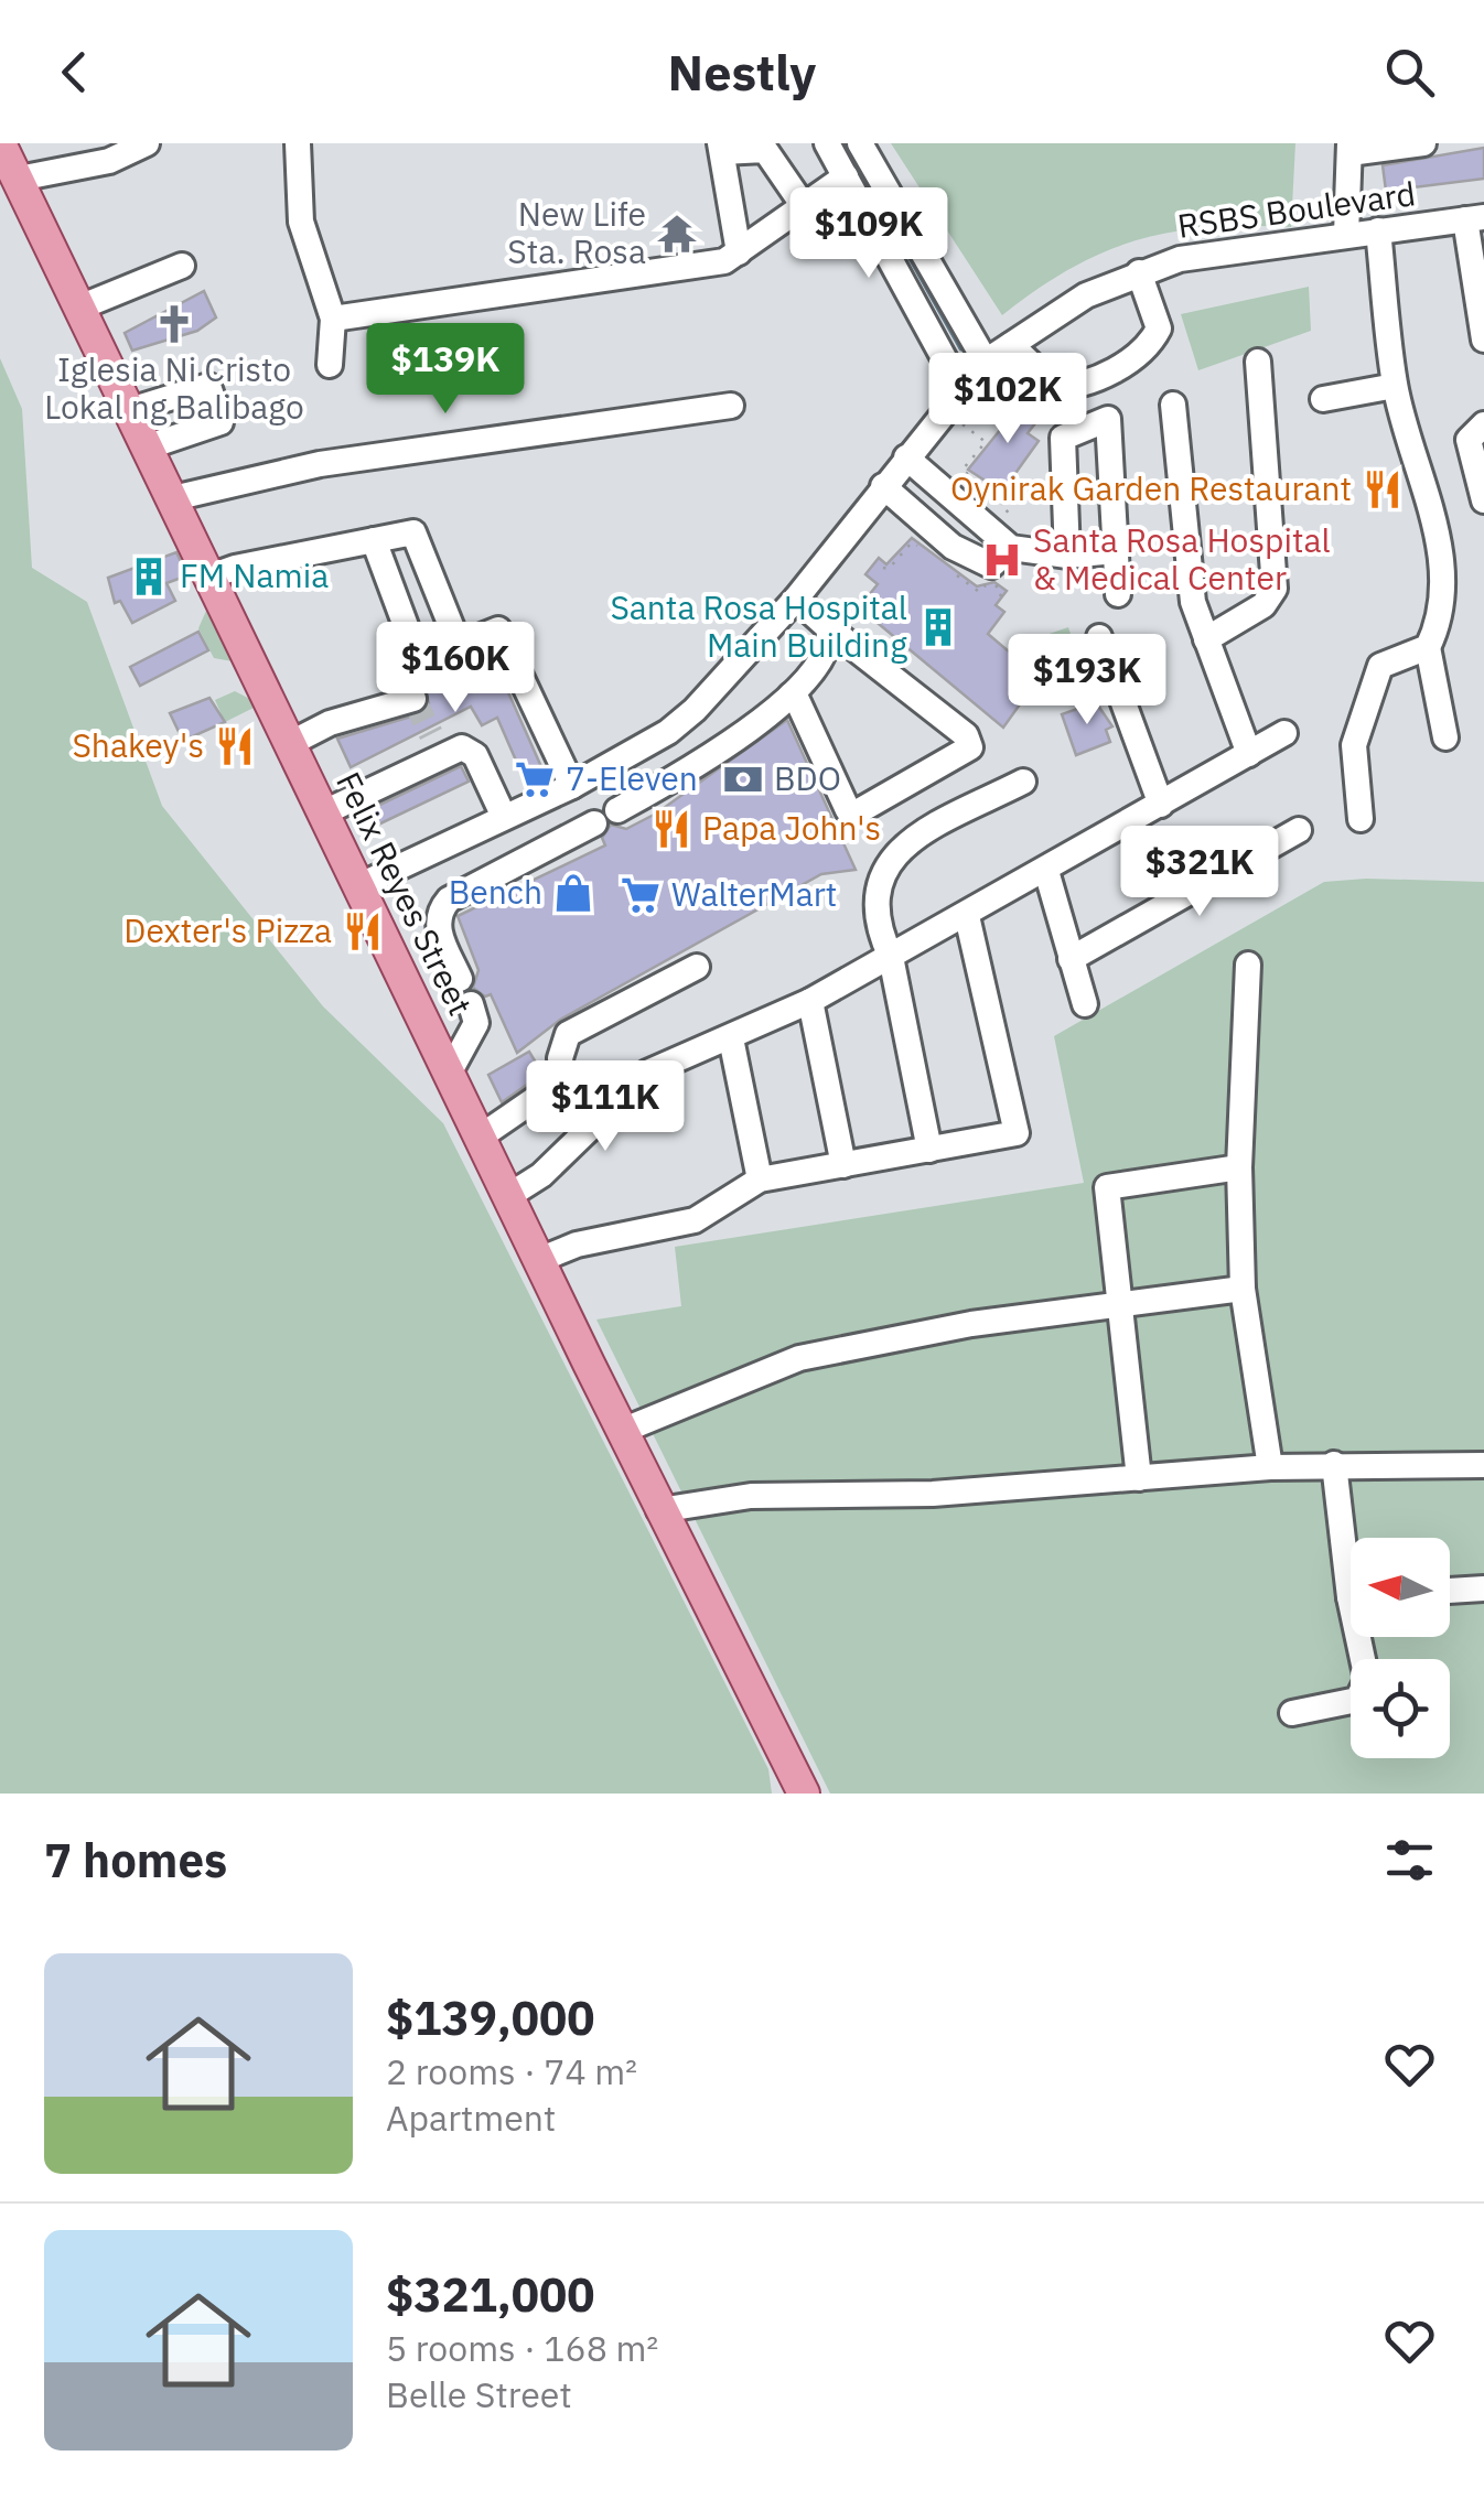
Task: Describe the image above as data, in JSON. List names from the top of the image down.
{
  "streets": {
    "main road": ["Felix Reyes Street"],
    "street": ["RSBS Boulevard"]
  },
  "crossings": [
    ["RSBS Boulevard", "Felix Reyes Street"]
  ],
  "places": {
    "temple": ["New Life Sta. Rosa"],
    "church": ["Iglesia Ni Cristo Lokal ng Balibago"],
    "restaurant": [
      "Oynirak Garden Restaurant",
      "Shakey's",
      "Papa John's",
      "Dexter's Pizza"
    ],
    "hospital": ["Santa Rosa Hospital & Medical Center"],
    "building": ["FM Namia", "Santa Rosa Hospital Main Building"],
    "supermarket": ["7-Eleven", "WalterMart"],
    "bank": ["BDO"],
    "shop": ["Bench"]
  },
  "north": "left",
  "page": {
    "header": "Nestly",
    "price": [
      "$109K",
      "$139K",
      "$102K",
      "$160K",
      "$193K",
      "$321K",
      "$111K"
    ],
    "heading": "7 homes",
    "list": [
      {
        "name": "$139,000",
        "note": "2 rooms · 74 m² · Apartment"
      },
      {
        "name": "$321,000",
        "note": "5 rooms · 168 m² · Belle Street"
      }
    ]
  }
}
